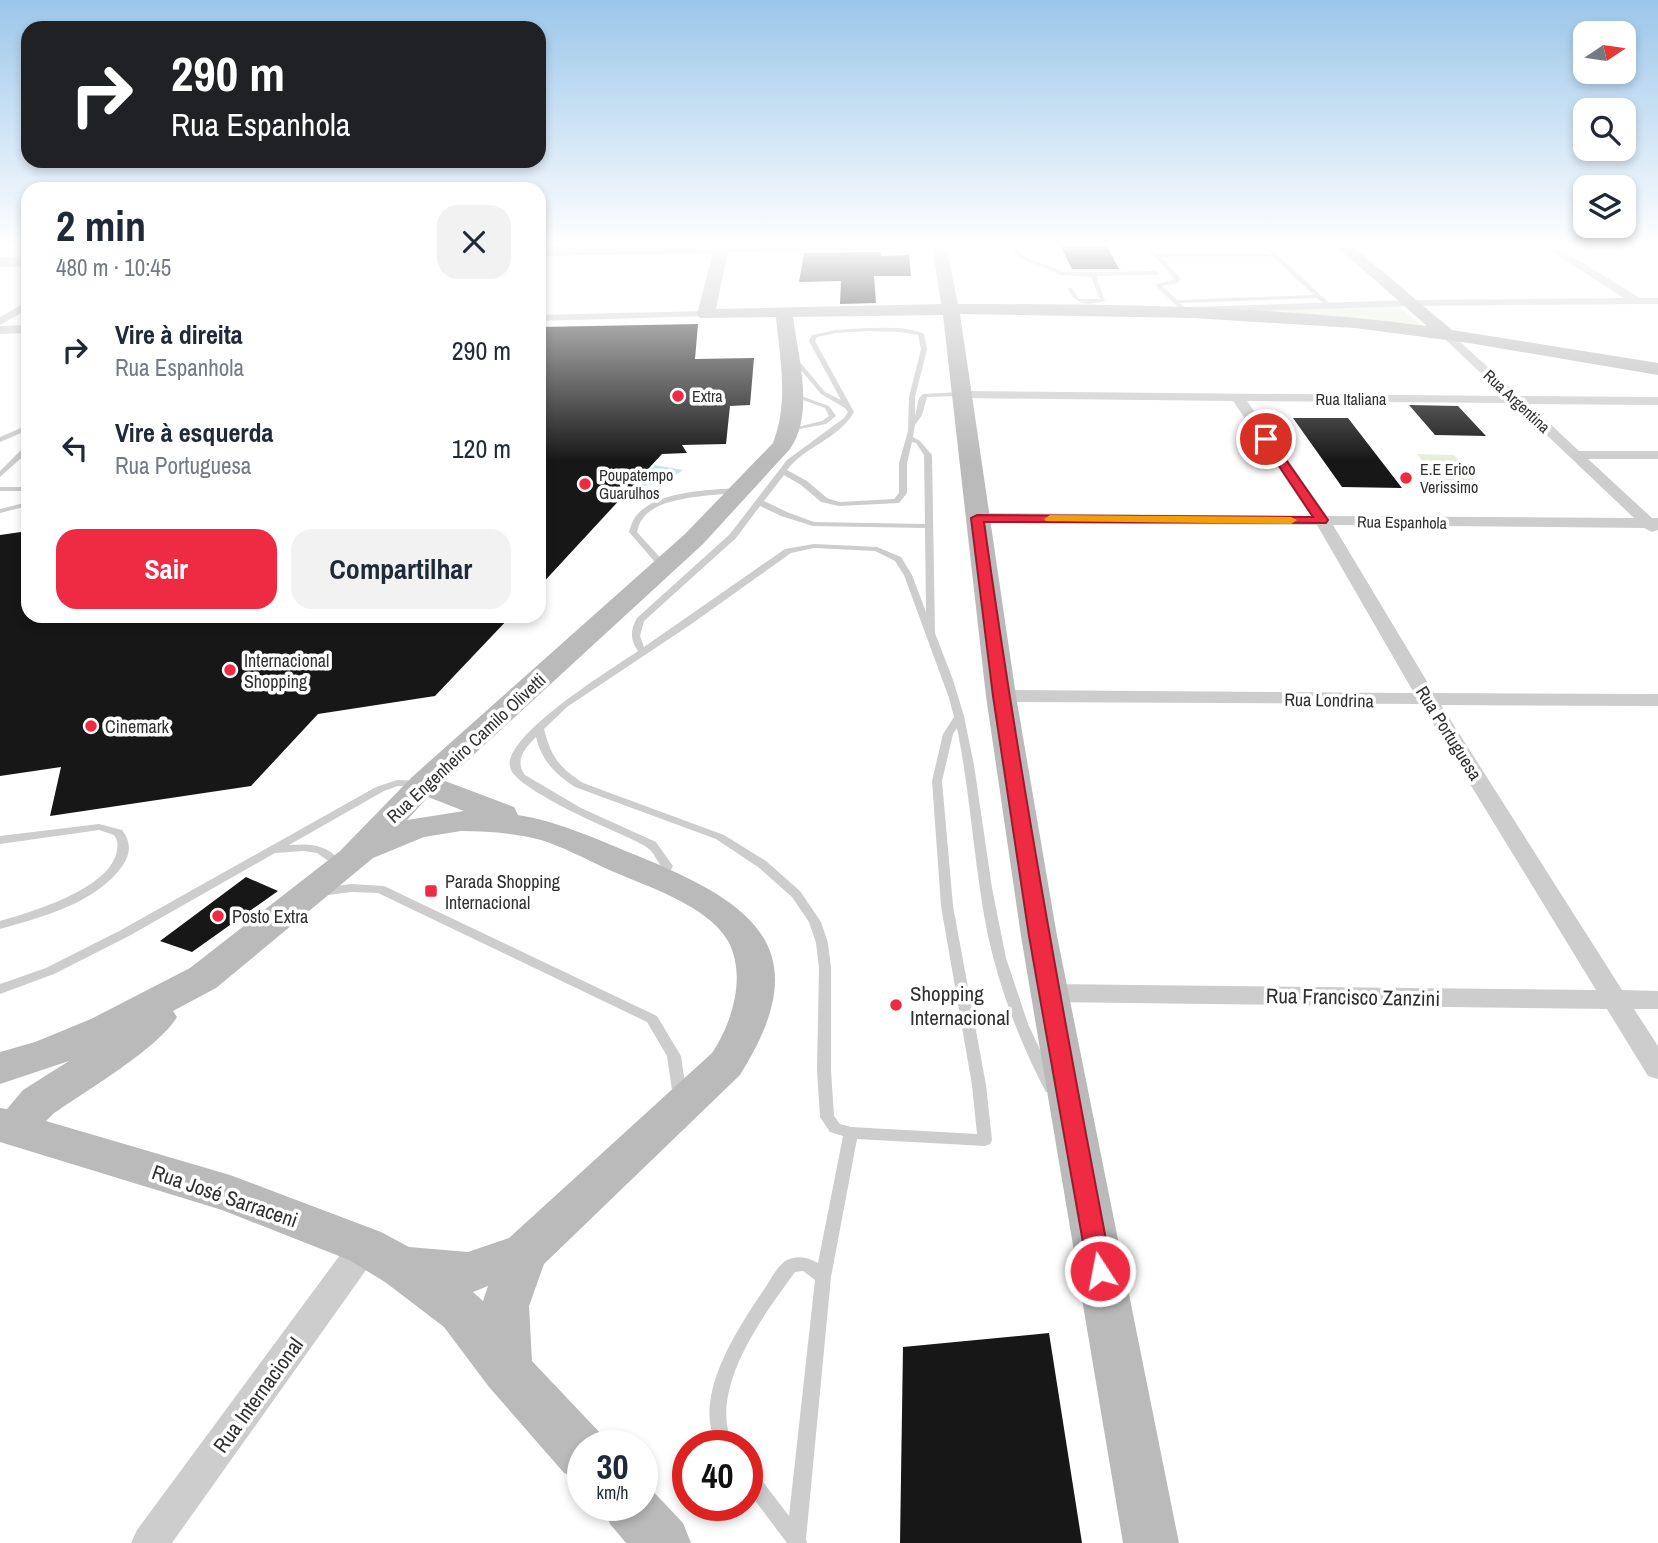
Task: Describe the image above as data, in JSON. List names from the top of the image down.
{
  "streets": {
    "street": [
      "Rua Italiana",
      "Rua Argentina",
      "Rua Espanhola",
      "Rua Londrina",
      "Rua Portuguesa",
      "Rua Engenheiro Camilo Olivetti",
      "Rua Francisco Zanzini",
      "Rua José Sarraceni",
      "Rua Internacional"
    ]
  },
  "crossings": [
    ["Rua Italiana", "Rua Argentina"],
    ["Rua Italiana", "Rua Portuguesa"],
    ["Rua Argentina", "Rua Espanhola"],
    ["Rua Espanhola", "Rua Portuguesa"],
    ["Rua Londrina", "Rua Portuguesa"],
    ["Rua Portuguesa", "Rua Francisco Zanzini"],
    ["Rua Engenheiro Camilo Olivetti", "Rua José Sarraceni"],
    ["Rua José Sarraceni", "Rua Internacional"]
  ],
  "places": {
    "other": [
      "Extra",
      "E.E Erico Verissimo",
      "Poupatempo Guarulhos",
      "Internacional Shopping",
      "Cinemark",
      "Posto Extra",
      "Shopping Internacional"
    ],
    "transit": ["Parada Shopping Internacional"]
  },
  "north": "right",
  "page": {
    "turn": ["290 m", "Rua Espanhola"],
    "heading": ["2 min", "480 m · 10:45"],
    "list": [
      {
        "name": "Vire à direita",
        "note": "Rua Espanhola",
        "value": "290 m"
      },
      {
        "name": "Vire à esquerda",
        "note": "Rua Portuguesa",
        "value": "120 m"
      }
    ],
    "buttons": ["Sair", "Compartilhar"],
    "speed": "30 km/h",
    "limit": "40"
  }
}
